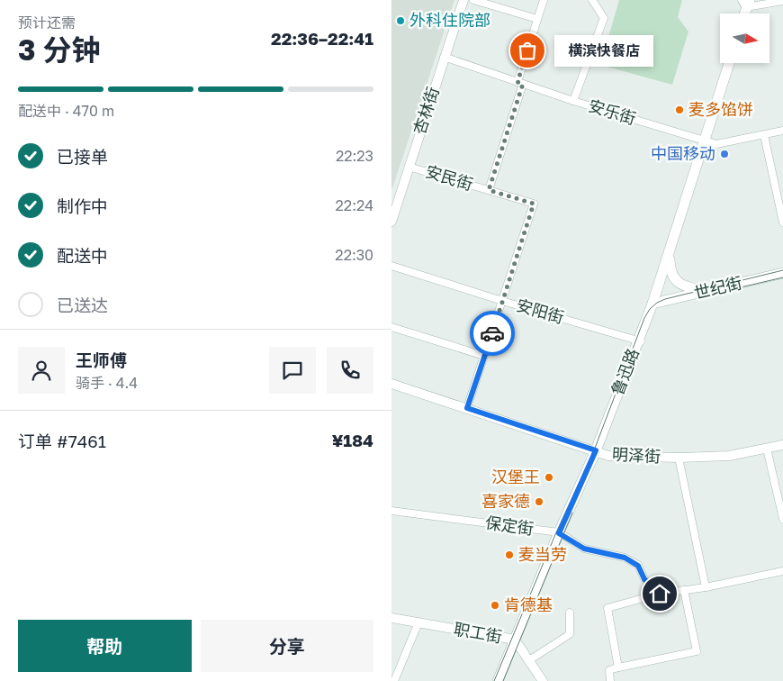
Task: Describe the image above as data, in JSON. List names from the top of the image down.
{
  "streets": {
    "main road": ["世纪街", "鲁迅路"],
    "street": [
      "杏林街",
      "安乐街",
      "安民街",
      "安阳街",
      "明泽街",
      "保定街",
      "职工街"
    ]
  },
  "crossings": [
    ["杏林街", "安乐街"],
    ["杏林街", "安民街"],
    ["安乐街", "安民街"],
    ["安乐街", "鲁迅路"],
    ["安民街", "安阳街"],
    ["安民街", "明泽街"],
    ["世纪街", "鲁迅路"],
    ["安阳街", "鲁迅路"],
    ["鲁迅路", "明泽街"],
    ["鲁迅路", "保定街"],
    ["鲁迅路", "职工街"]
  ],
  "places": [
    "外科住院部",
    "横滨快餐店",
    "麦多馅饼",
    "中国移动",
    "汉堡王",
    "喜家德",
    "麦当劳",
    "肯德基"
  ],
  "north": "right",
  "page": {
    "heading": ["3 分钟", "预计还需", "22:36–22:41"],
    "panel": [
      "王师傅",
      "骑手 · 4.4",
      "订单 #7461",
      "¥184"
    ],
    "bubble": "横滨快餐店",
    "bar": "配送中 · 470 m",
    "list": [
      ["已接单", "22:23"],
      ["制作中", "22:24"],
      ["配送中", "22:30"],
      "已送达"
    ],
    "buttons": ["帮助", "分享"]
  }
}
